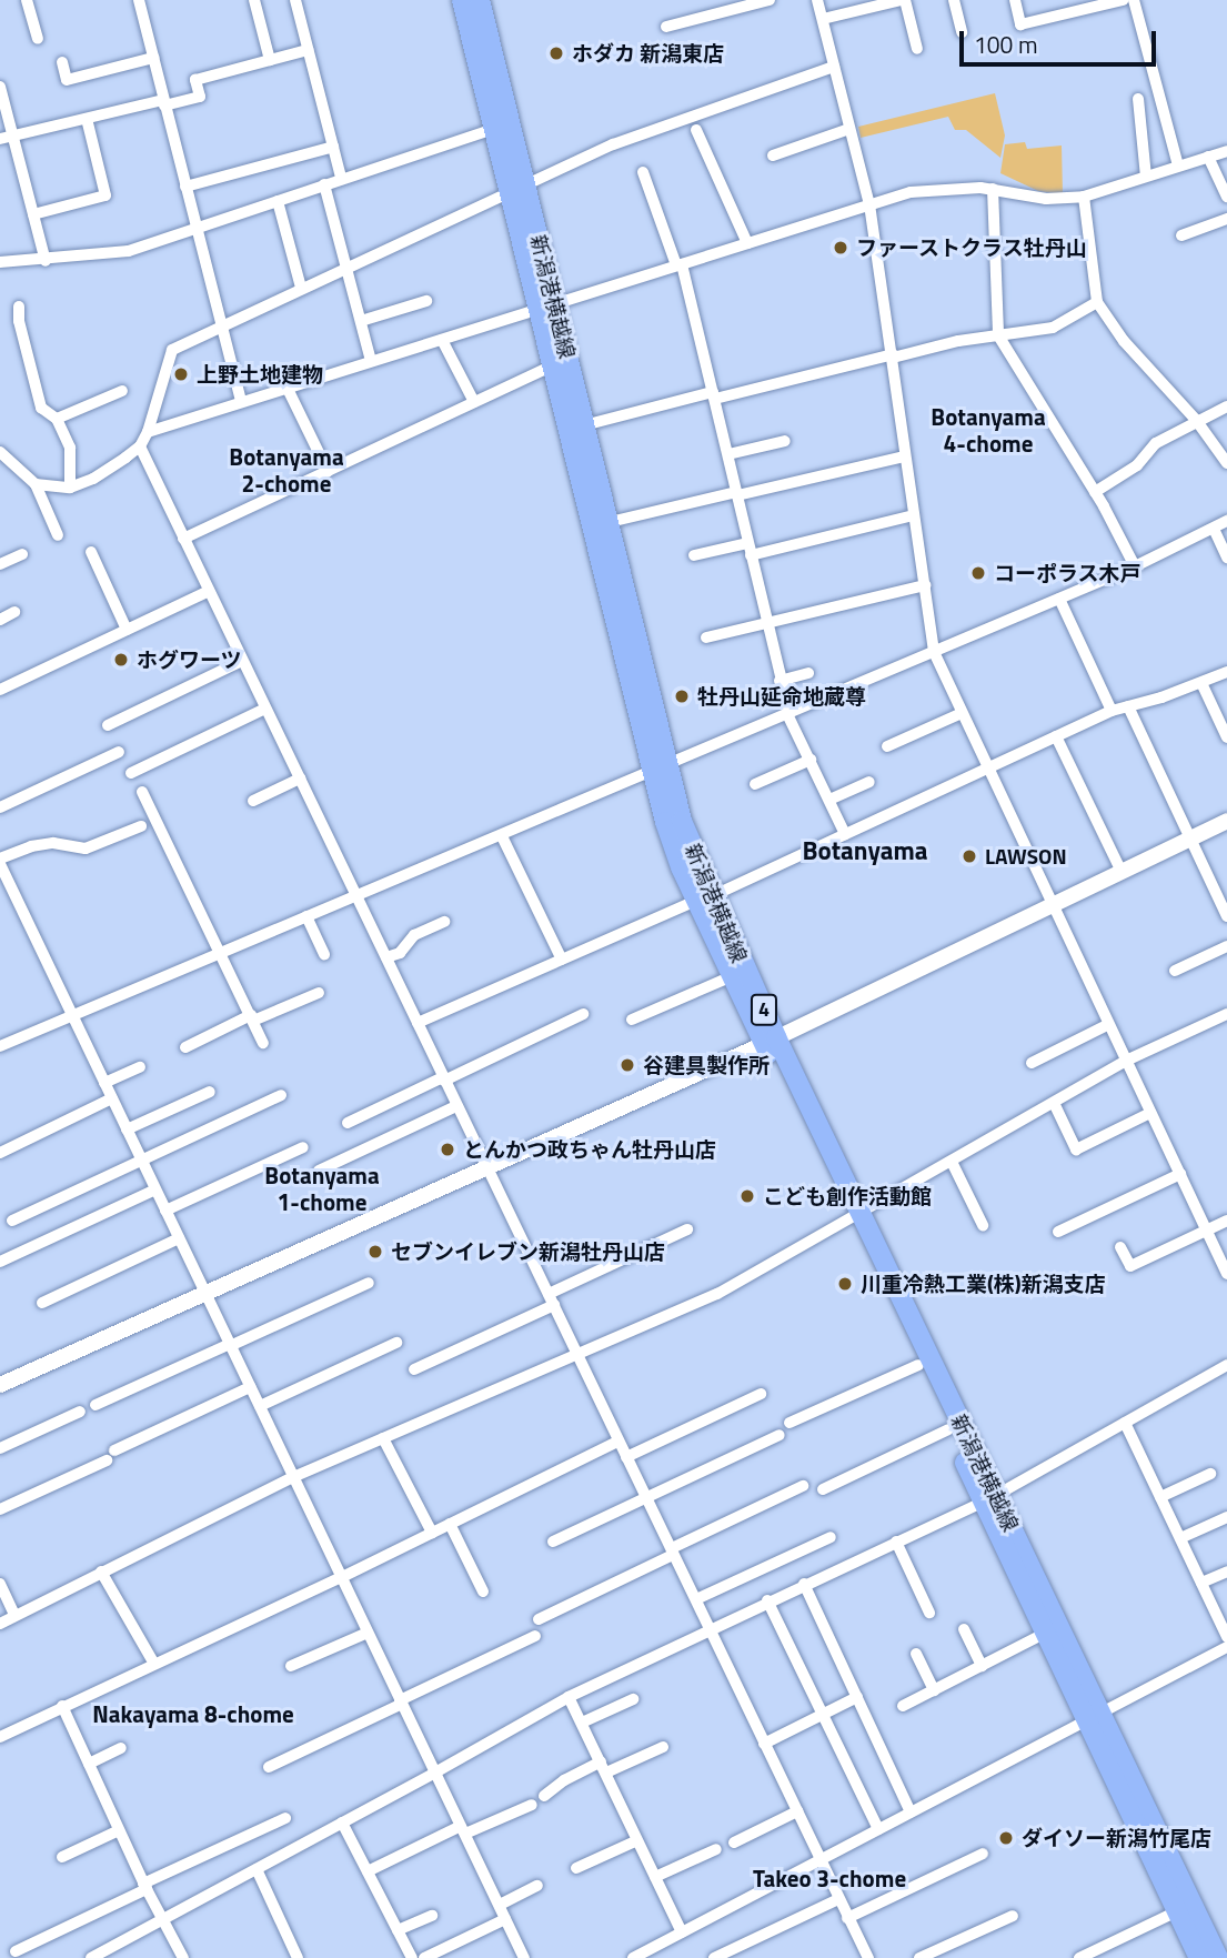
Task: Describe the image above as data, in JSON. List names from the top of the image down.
{
  "streets": {
    "main road": ["新潟港横越線", "4"]
  },
  "districts": [
    "Botanyama 4-chome",
    "Botanyama 2-chome",
    "Botanyama",
    "Botanyama 1-chome",
    "Nakayama 8-chome",
    "Takeo 3-chome"
  ],
  "places": [
    "ホダカ 新潟東店",
    "ファーストクラス牡丹山",
    "上野土地建物",
    "コーポラス木戸",
    "ホグワーツ",
    "牡丹山延命地蔵尊",
    "LAWSON",
    "谷建具製作所",
    "とんかつ政ちゃん牡丹山店",
    "こども創作活動館",
    "セブンイレブン新潟牡丹山店",
    "川重冷熱工業(株)新潟支店",
    "ダイソー新潟竹尾店"
  ],
  "scale_bar": "100 m"
}
